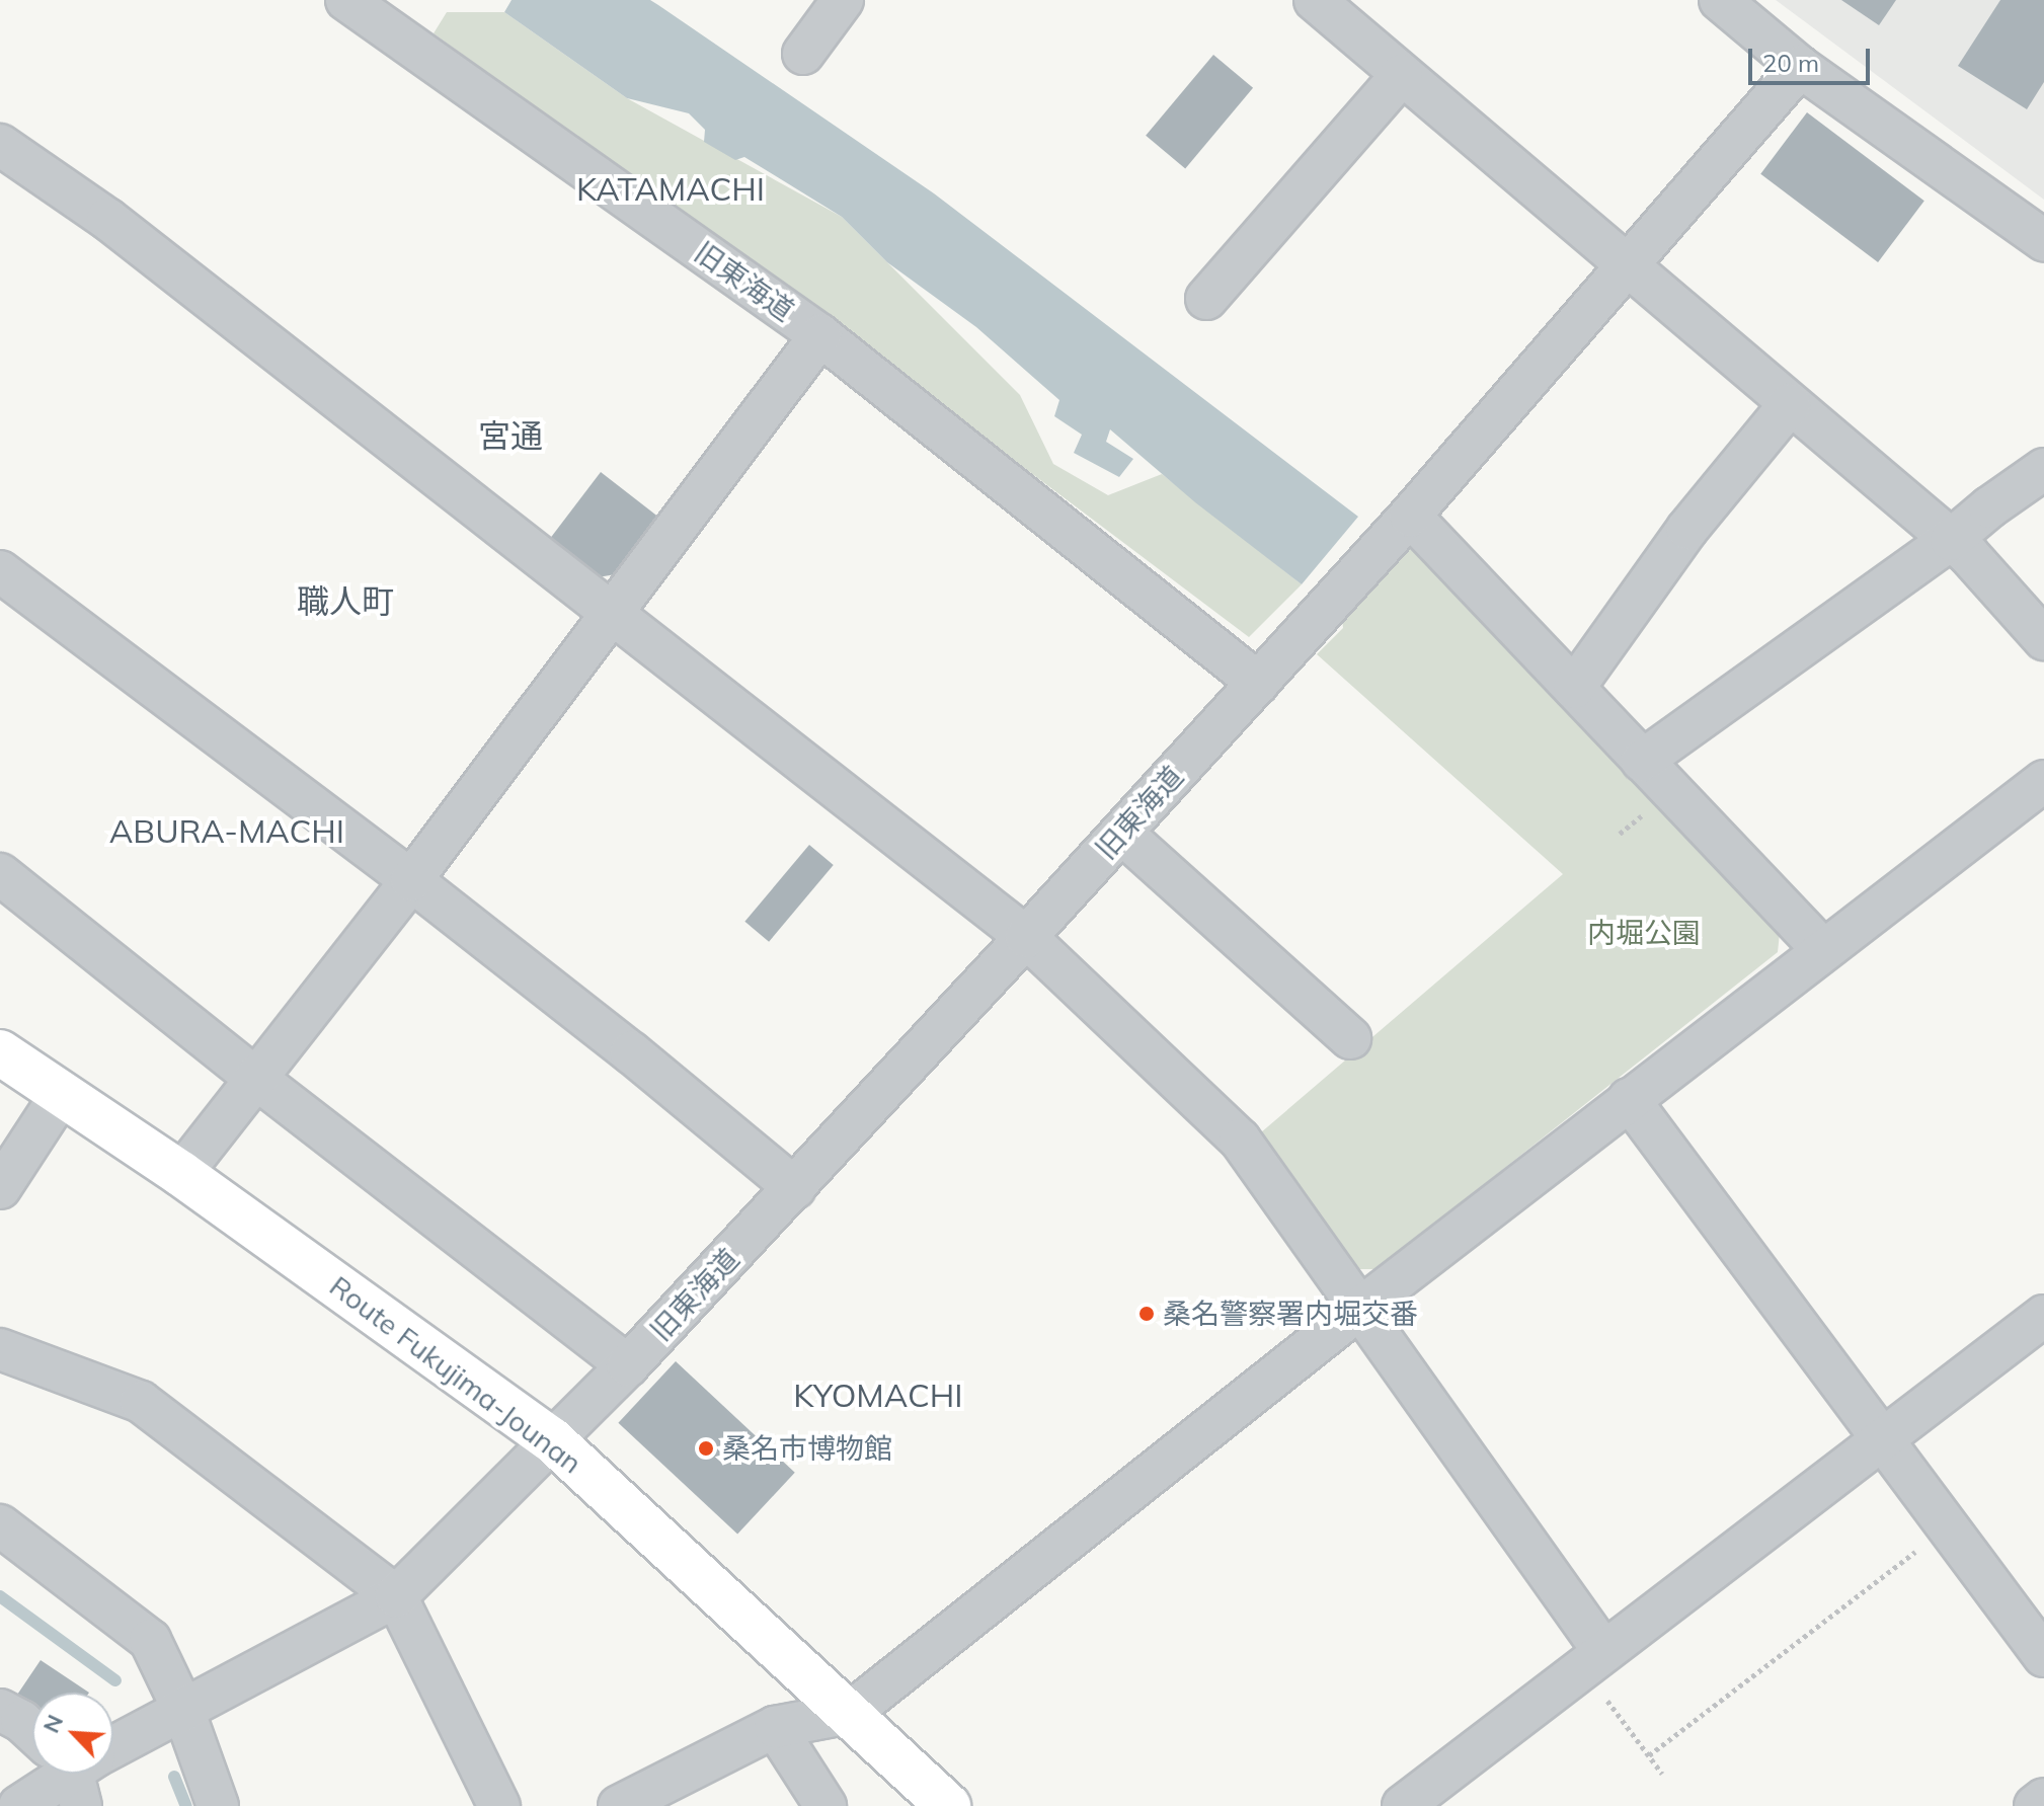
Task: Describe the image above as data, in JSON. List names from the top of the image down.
{
  "streets": {
    "main road": ["Route Fukujima-Jounan"],
    "street": ["旧東海道"]
  },
  "crossings": [
    ["旧東海道", "Route Fukujima-Jounan"]
  ],
  "districts": [
    "KATAMACHI",
    "宮通",
    "職人町",
    "ABURA-MACHI",
    "KYOMACHI"
  ],
  "parks": ["内堀公園"],
  "places": ["桑名警察署内堀交番", "桑名市博物館"],
  "scale_bar": "20 m",
  "north": "top left"
}
